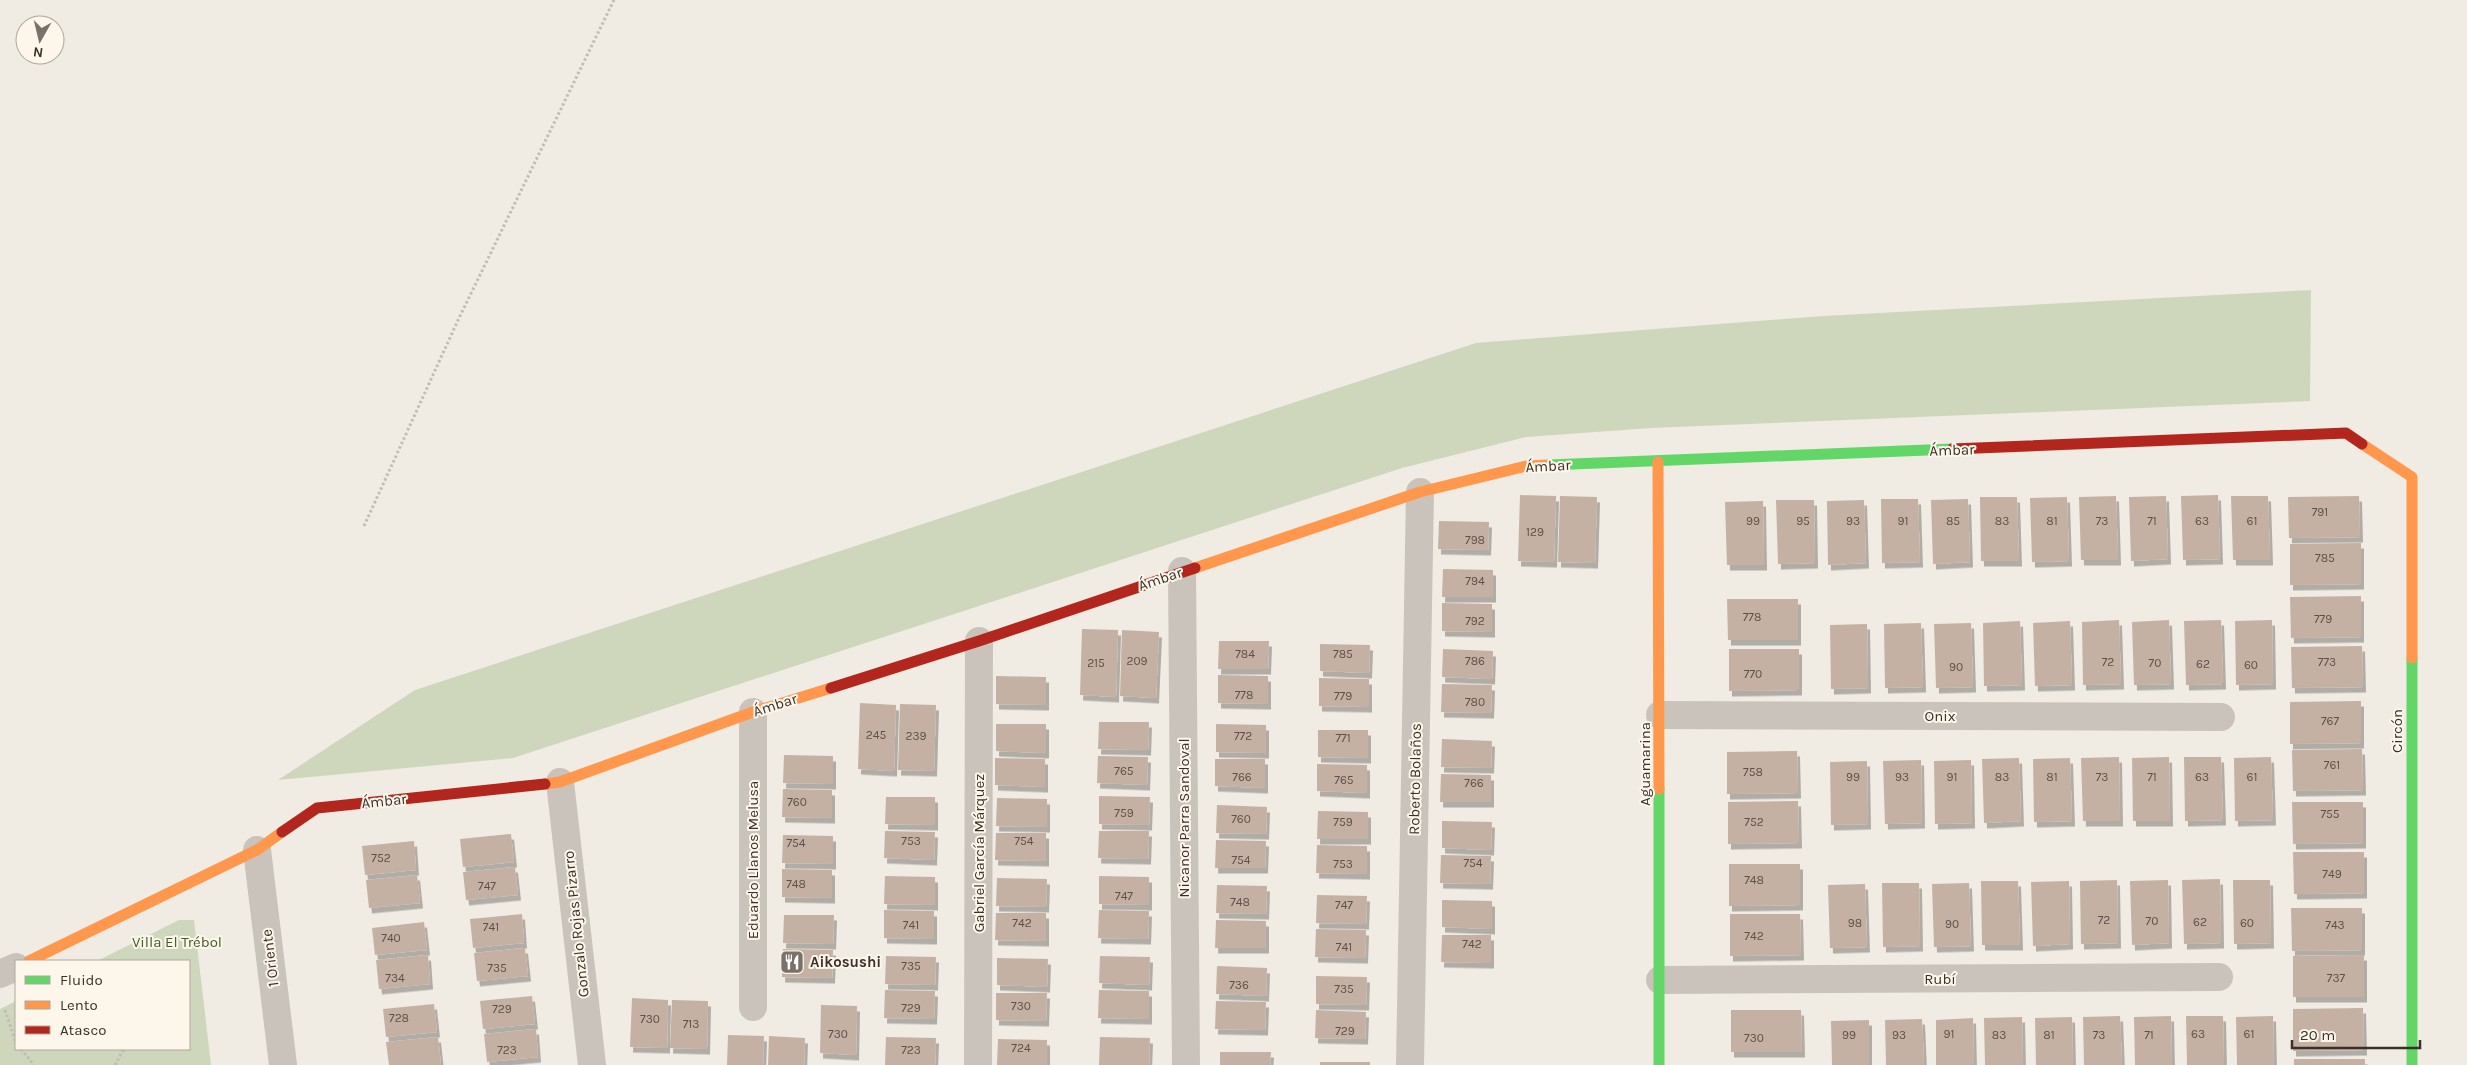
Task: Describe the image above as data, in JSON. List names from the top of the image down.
{
  "streets": {
    "street": [
      "Ámbar",
      "Onix",
      "Circón",
      "Aguamarina",
      "Roberto Bolaños",
      "Nicanor Parra Sandoval",
      "Gabriel García Márquez",
      "Eduardo Llanos Melusa",
      "Gonzalo Rojas Pizarro",
      "1 Oriente",
      "Rubí"
    ]
  },
  "crossings": [
    ["Ámbar", "Circón"],
    ["Ámbar", "Aguamarina"],
    ["Ámbar", "Roberto Bolaños"],
    ["Ámbar", "Nicanor Parra Sandoval"],
    ["Ámbar", "Gabriel García Márquez"],
    ["Ámbar", "Eduardo Llanos Melusa"],
    ["Ámbar", "Gonzalo Rojas Pizarro"],
    ["Ámbar", "1 Oriente"],
    ["Onix", "Aguamarina"],
    ["Aguamarina", "Rubí"]
  ],
  "parks": ["Villa El Trébol"],
  "places": {
    "restaurant": ["Aikosushi"]
  },
  "house_numbers": [
    "791",
    "99",
    "95",
    "93",
    "91",
    "85",
    "83",
    "81",
    "73",
    "71",
    "63",
    "61",
    "129",
    "798",
    "785",
    "794",
    "778",
    "779",
    "792",
    "784",
    "785",
    "209",
    "786",
    "72",
    "773",
    "215",
    "70",
    "62",
    "60",
    "90",
    "770",
    "778",
    "779",
    "780",
    "767",
    "245",
    "239",
    "772",
    "771",
    "761",
    "765",
    "758",
    "766",
    "99",
    "93",
    "91",
    "83",
    "81",
    "73",
    "71",
    "63",
    "61",
    "765",
    "766",
    "760",
    "759",
    "755",
    "760",
    "759",
    "752",
    "753",
    "754",
    "754",
    "752",
    "754",
    "754",
    "753",
    "749",
    "748",
    "748",
    "747",
    "747",
    "748",
    "747",
    "72",
    "70",
    "62",
    "742",
    "98",
    "60",
    "90",
    "741",
    "743",
    "741",
    "742",
    "740",
    "742",
    "741",
    "735",
    "735",
    "734",
    "737",
    "736",
    "735",
    "730",
    "729",
    "729",
    "728",
    "730",
    "713",
    "729",
    "730",
    "91",
    "63",
    "61",
    "99",
    "93",
    "83",
    "81",
    "73",
    "71",
    "730",
    "724",
    "723",
    "723"
  ],
  "legend": ["Fluido", "Lento", "Atasco"],
  "scale_bar": "20 m",
  "north": "bottom"
}
